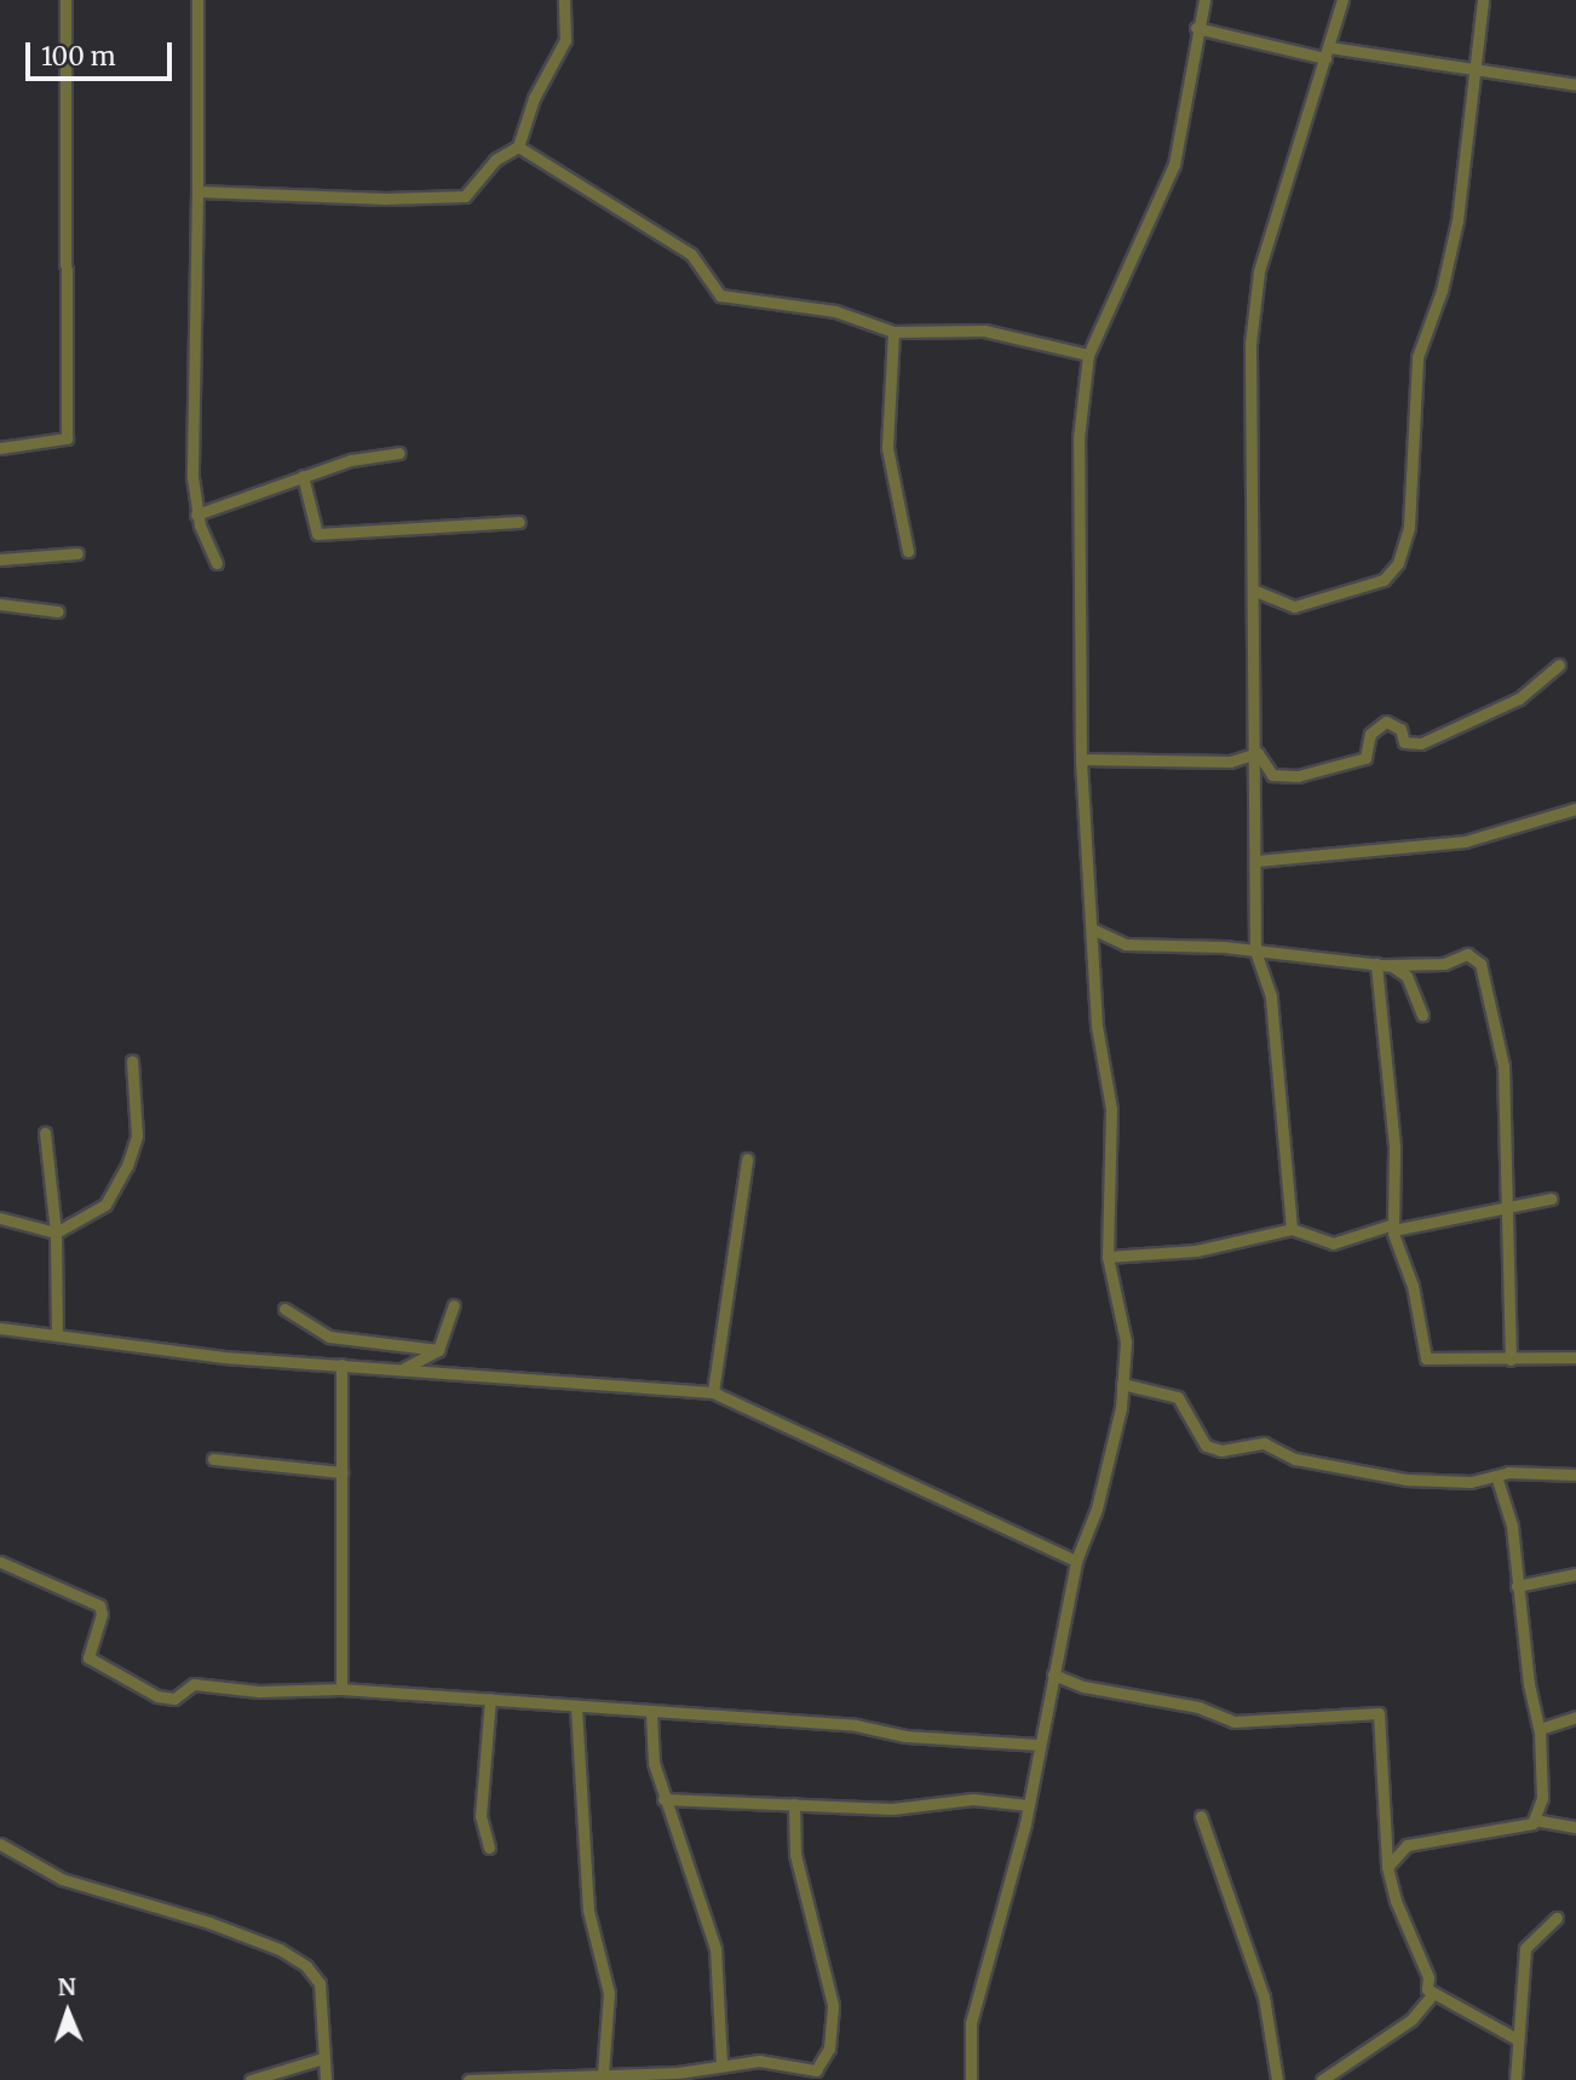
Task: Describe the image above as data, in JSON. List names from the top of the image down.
{
  "scale_bar": "100 m",
  "north": "top"
}
